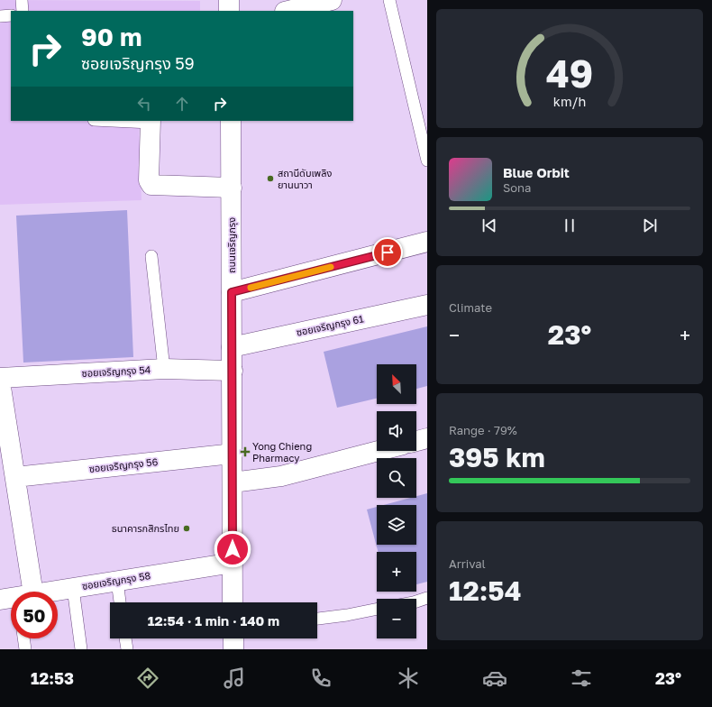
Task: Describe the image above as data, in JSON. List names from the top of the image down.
{
  "streets": {
    "street": [
      "ถนนเจริญกรุง",
      "ซอยเจริญกรุง 61",
      "ซอยเจริญกรุง 54",
      "ซอยเจริญกรุง 56",
      "ซอยเจริญกรุง 58"
    ]
  },
  "crossings": [
    ["ถนนเจริญกรุง", "ซอยเจริญกรุง 61"],
    ["ถนนเจริญกรุง", "ซอยเจริญกรุง 54"],
    ["ถนนเจริญกรุง", "ซอยเจริญกรุง 56"],
    ["ถนนเจริญกรุง", "ซอยเจริญกรุง 58"]
  ],
  "places": {
    "other": ["สถานีดับเพลิง ยานนาวา", "ธนาคารกสิกรไทย"],
    "health": ["Yong Chieng Pharmacy"]
  },
  "north": "top left",
  "page": {
    "turn": ["90 m", "ซอยเจริญกรุง 59"],
    "song": ["Blue Orbit", "Sona"],
    "tile": [
      "Climate",
      ["Range · 79%", "395 km"],
      ["Arrival", "12:54"]
    ],
    "heat": ["−", "23°", "+"],
    "map_buttons": ["+", "−"],
    "limit": "50",
    "trip": "12:54 · 1 min · 140 m",
    "tabs": ["12:53", "23°"],
    "gauge": ["49", "km/h"]
  }
}
